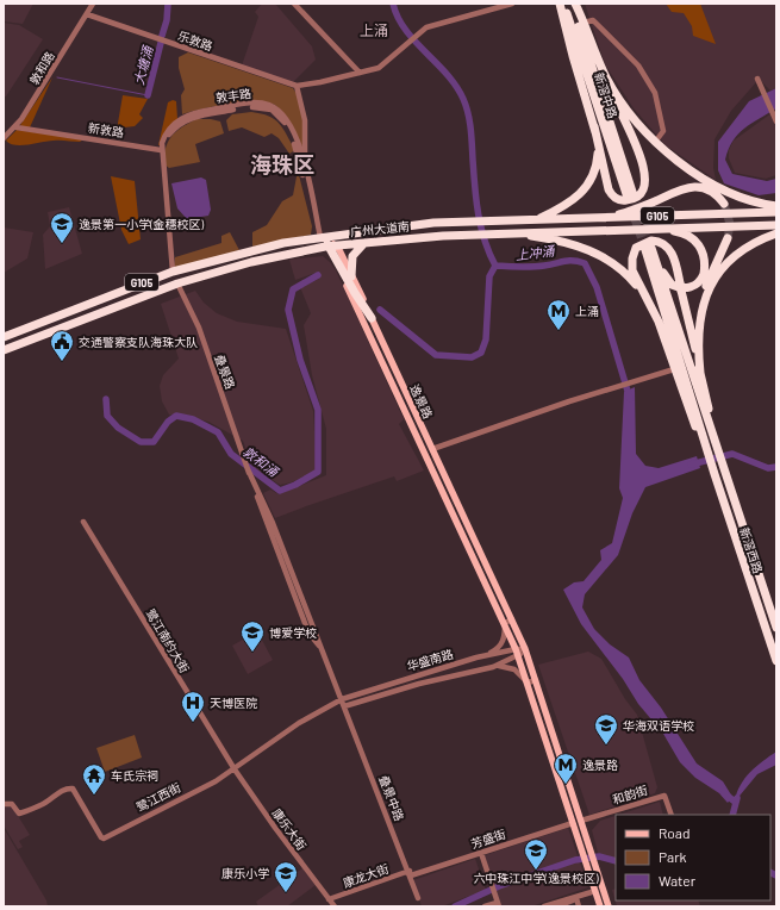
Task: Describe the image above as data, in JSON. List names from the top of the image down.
{
  "streets": {
    "highway": [
      "新滘中路",
      "G105",
      "广州大道南",
      "新滘西路"
    ],
    "main road": ["逸景路"],
    "street": [
      "乐敦路",
      "敦和路",
      "敦丰路",
      "新敦路",
      "叠景路",
      "鹭江南约大街",
      "华盛南路",
      "和韵街",
      "鹭江西街",
      "叠景中路",
      "康乐大街",
      "芳盛街",
      "康龙大街"
    ]
  },
  "crossings": [
    ["乐敦路", "敦和路"],
    ["敦和路", "新敦路"],
    ["敦丰路", "新敦路"],
    ["敦丰路", "广州大道南"],
    ["广州大道南", "叠景路"],
    ["叠景路", "华盛南路"],
    ["叠景路", "鹭江西街"],
    ["叠景路", "叠景中路"],
    ["逸景路", "华盛南路"],
    ["逸景路", "和韵街"],
    ["逸景路", "芳盛街"],
    ["鹭江南约大街", "鹭江西街"],
    ["鹭江南约大街", "康乐大街"],
    ["华盛南路", "鹭江西街"],
    ["鹭江西街", "康乐大街"],
    ["叠景中路", "芳盛街"],
    ["叠景中路", "康龙大街"],
    ["康乐大街", "康龙大街"],
    ["芳盛街", "康龙大街"]
  ],
  "districts": ["上涌", "海珠区"],
  "water": ["大塘涌", "上冲涌", "敦和涌"],
  "places": {
    "school or university": [
      "逸景第一小学(金穗校区)",
      "博爱学校",
      "华海双语学校",
      "六中珠江中学(逸景校区)",
      "康乐小学"
    ],
    "metro station": ["上涌", "逸景路"],
    "public building": ["交通警察支队海珠大队"],
    "hospital": ["天博医院"],
    "temple": ["车氏宗祠"]
  },
  "legend": ["Road", "Park", "Water"]
}
